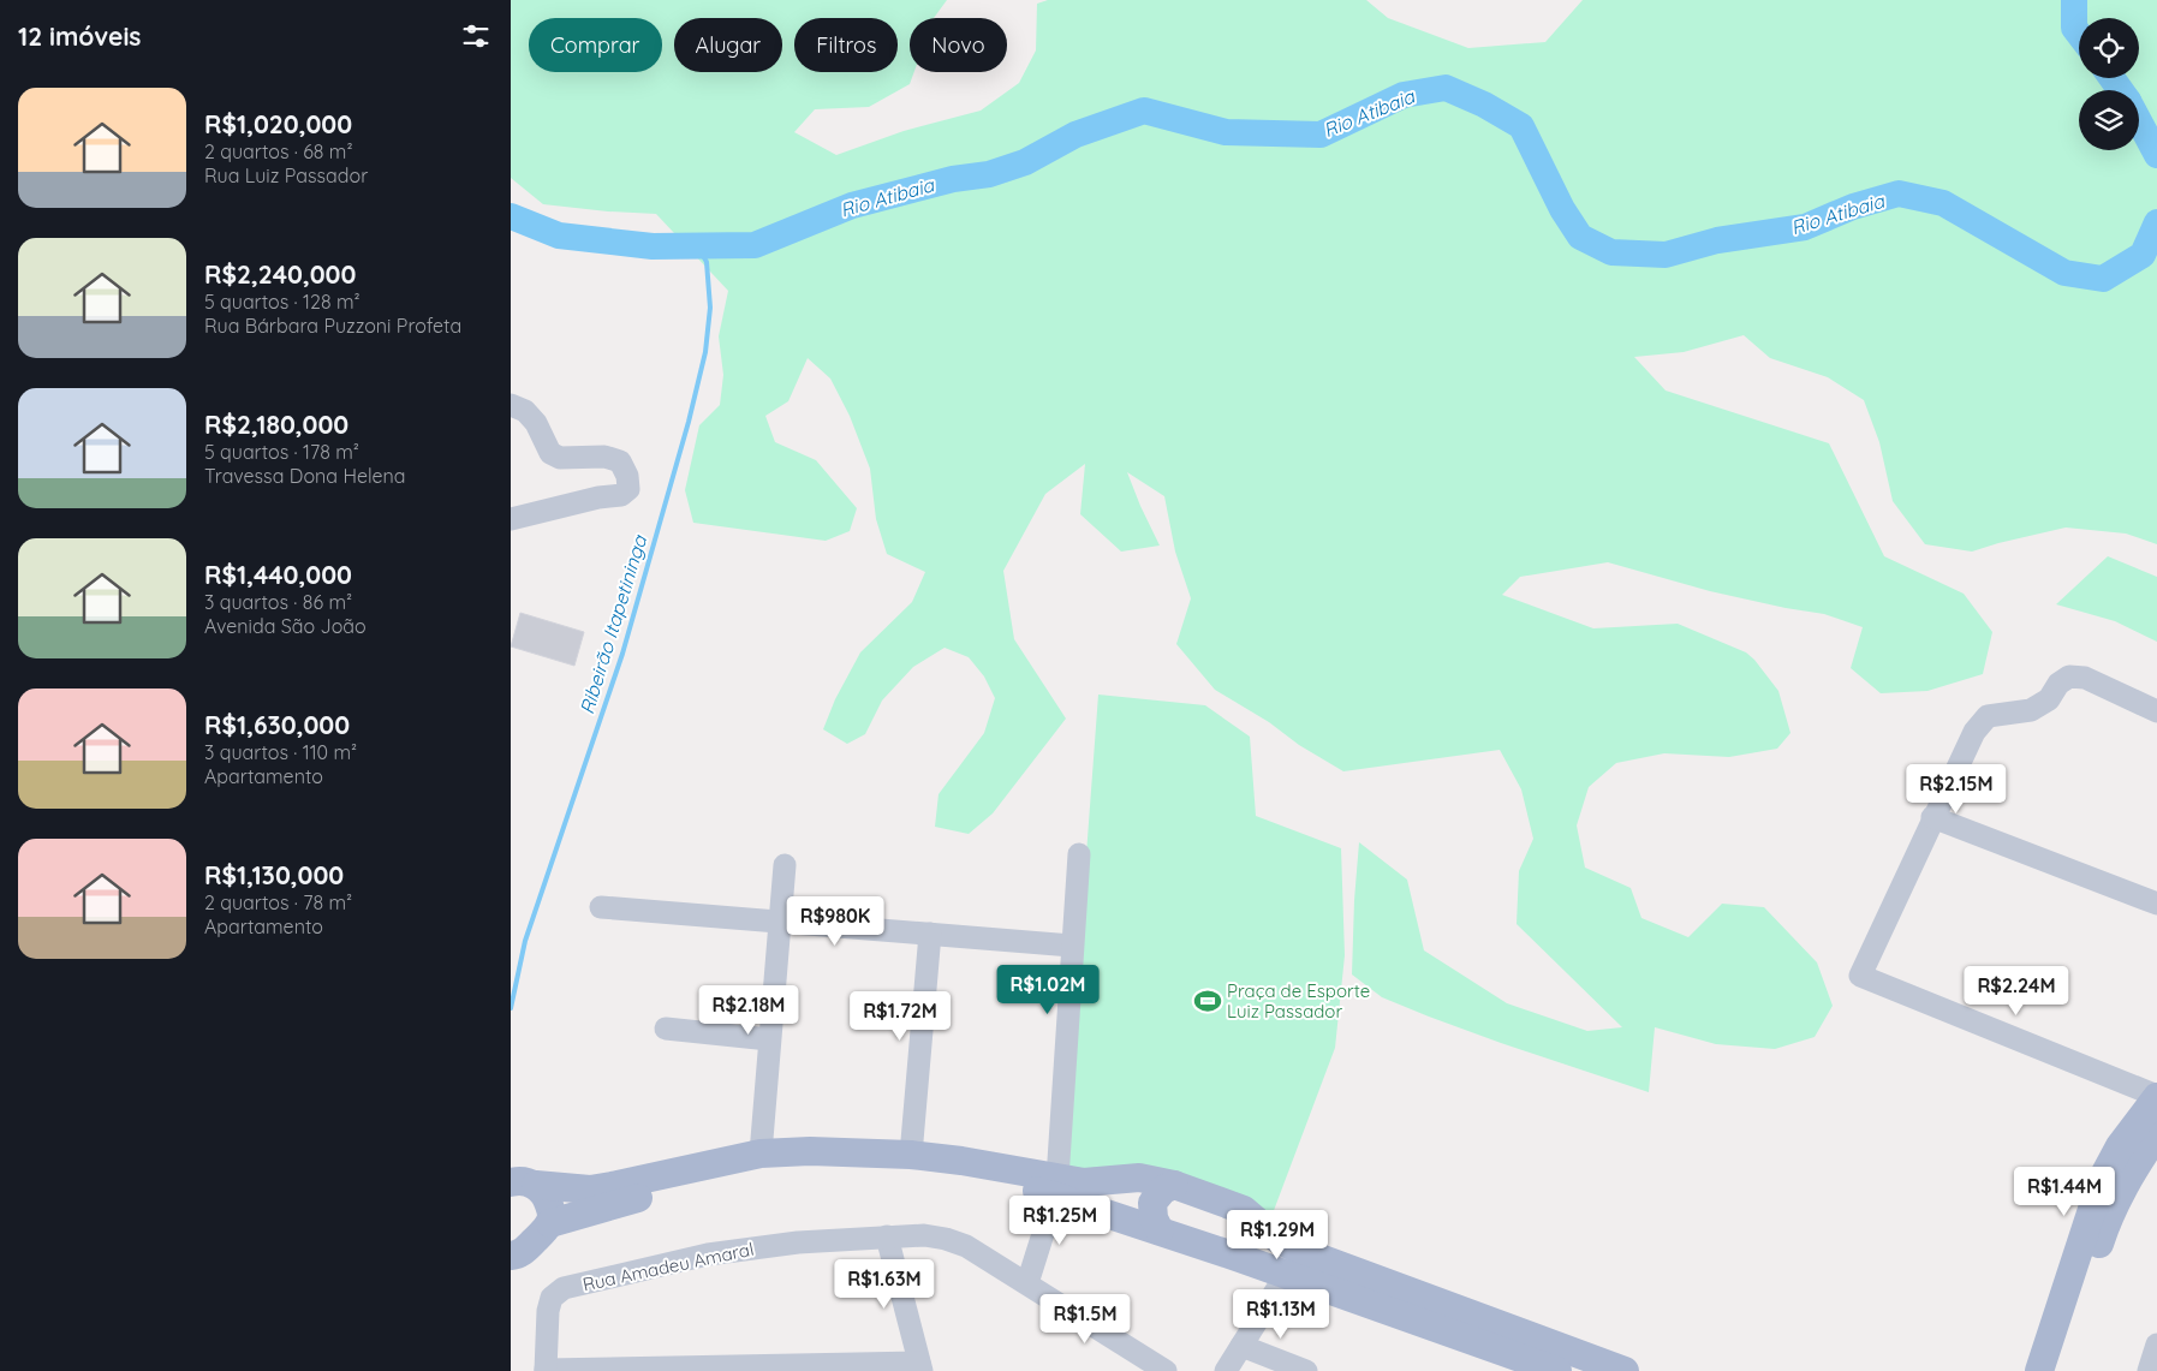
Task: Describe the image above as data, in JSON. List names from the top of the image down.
{
  "streets": {
    "street": ["Rua Amadeu Amaral"]
  },
  "water": ["Rio Atibaia", "Ribeirão Itapetininga"],
  "places": {
    "sports": ["Praça de Esporte Luiz Passador"]
  },
  "page": {
    "heading": "12 imóveis",
    "chip": [
      "Comprar",
      "Alugar",
      "Filtros",
      "Novo"
    ],
    "list": [
      {
        "name": "R$1,020,000",
        "note": "2 quartos · 68 m² · Rua Luiz Passador"
      },
      {
        "name": "R$2,240,000",
        "note": "5 quartos · 128 m² · Rua Bárbara Puzzoni Profeta"
      },
      {
        "name": "R$2,180,000",
        "note": "5 quartos · 178 m² · Travessa Dona Helena"
      },
      {
        "name": "R$1,440,000",
        "note": "3 quartos · 86 m² · Avenida São João"
      },
      {
        "name": "R$1,630,000",
        "note": "3 quartos · 110 m² · Apartamento"
      },
      {
        "name": "R$1,130,000",
        "note": "2 quartos · 78 m² · Apartamento"
      }
    ],
    "price": [
      "R$2.15M",
      "R$980K",
      "R$1.02M",
      "R$2.24M",
      "R$2.18M",
      "R$1.72M",
      "R$1.44M",
      "R$1.25M",
      "R$1.29M",
      "R$1.63M",
      "R$1.13M",
      "R$1.5M"
    ]
  }
}
